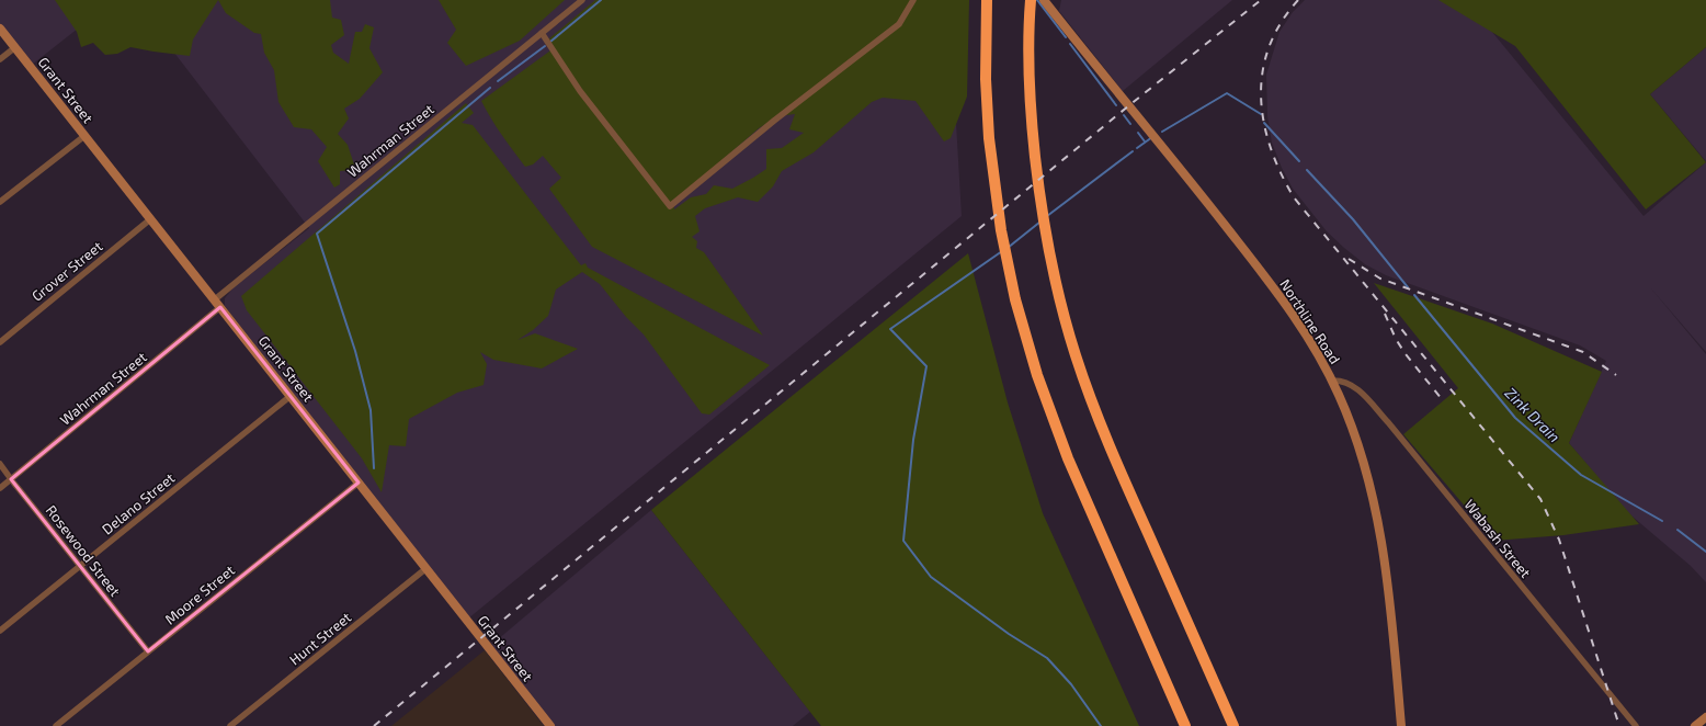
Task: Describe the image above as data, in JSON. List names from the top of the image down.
{
  "streets": {
    "street": [
      "Grant Street",
      "Wahrman Street",
      "Grover Street",
      "Northline Road",
      "Delano Street",
      "Wabash Street",
      "Rosewood Street",
      "Moore Street",
      "Hunt Street"
    ]
  },
  "crossings": [
    ["Grant Street", "Wahrman Street"],
    ["Grant Street", "Grover Street"],
    ["Grant Street", "Delano Street"],
    ["Grant Street", "Moore Street"],
    ["Grant Street", "Hunt Street"],
    ["Wahrman Street", "Rosewood Street"],
    ["Northline Road", "Wabash Street"],
    ["Delano Street", "Rosewood Street"],
    ["Rosewood Street", "Moore Street"]
  ],
  "water": ["Zink Drain"]
}
